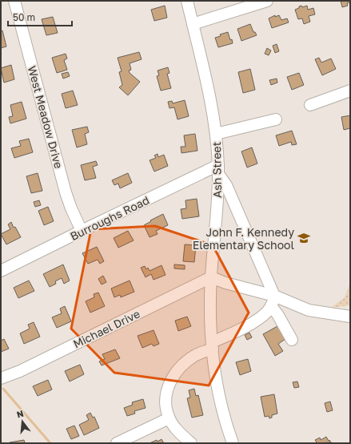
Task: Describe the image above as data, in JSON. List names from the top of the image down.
{
  "streets": {
    "street": [
      "West Meadow Drive",
      "Ash Street",
      "Burroughs Road",
      "Michael Drive"
    ]
  },
  "crossings": [
    ["West Meadow Drive", "Burroughs Road"],
    ["Ash Street", "Burroughs Road"],
    ["Ash Street", "Michael Drive"]
  ],
  "places": {
    "school or university": ["John F. Kennedy Elementary School"]
  },
  "scale_bar": "50 m",
  "north": "top"
}
